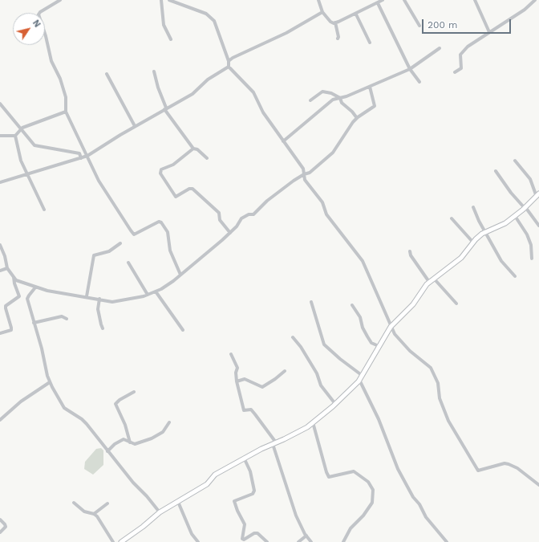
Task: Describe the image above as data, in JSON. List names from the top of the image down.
{
  "scale_bar": "200 m",
  "north": "top right"
}
